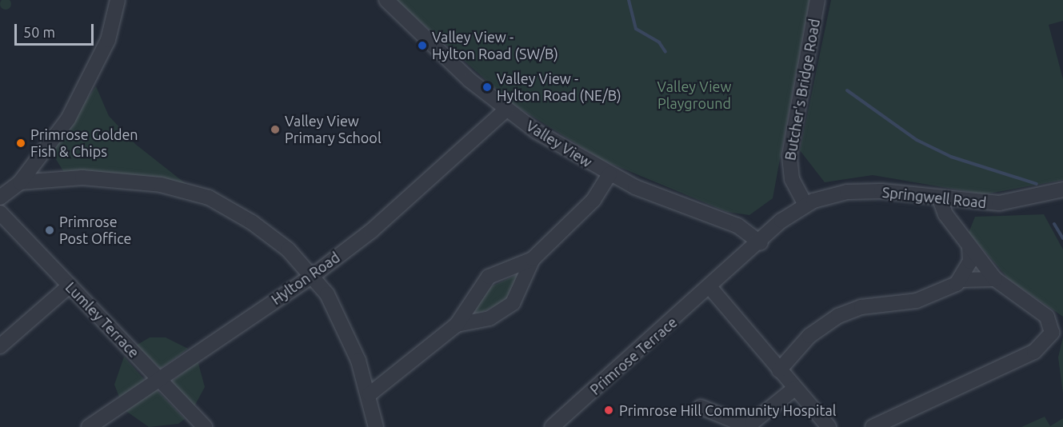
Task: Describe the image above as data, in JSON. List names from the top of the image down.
{
  "streets": {
    "street": [
      "Butcher's Bridge Road",
      "Valley View",
      "Springwell Road",
      "Hylton Road",
      "Lumley Terrace",
      "Primrose Terrace"
    ]
  },
  "crossings": [
    ["Butcher's Bridge Road", "Springwell Road"],
    ["Butcher's Bridge Road", "Primrose Terrace"],
    ["Valley View", "Hylton Road"],
    ["Valley View", "Primrose Terrace"],
    ["Springwell Road", "Primrose Terrace"],
    ["Hylton Road", "Lumley Terrace"]
  ],
  "parks": ["Valley View Playground"],
  "places": [
    "Valley View - Hylton Road (SW/B)",
    "Valley View - Hylton Road (NE/B)",
    "Valley View Primary School",
    "Primrose Golden Fish & Chips",
    "Primrose Post Office",
    "Primrose Hill Community Hospital"
  ],
  "scale_bar": "50 m"
}
